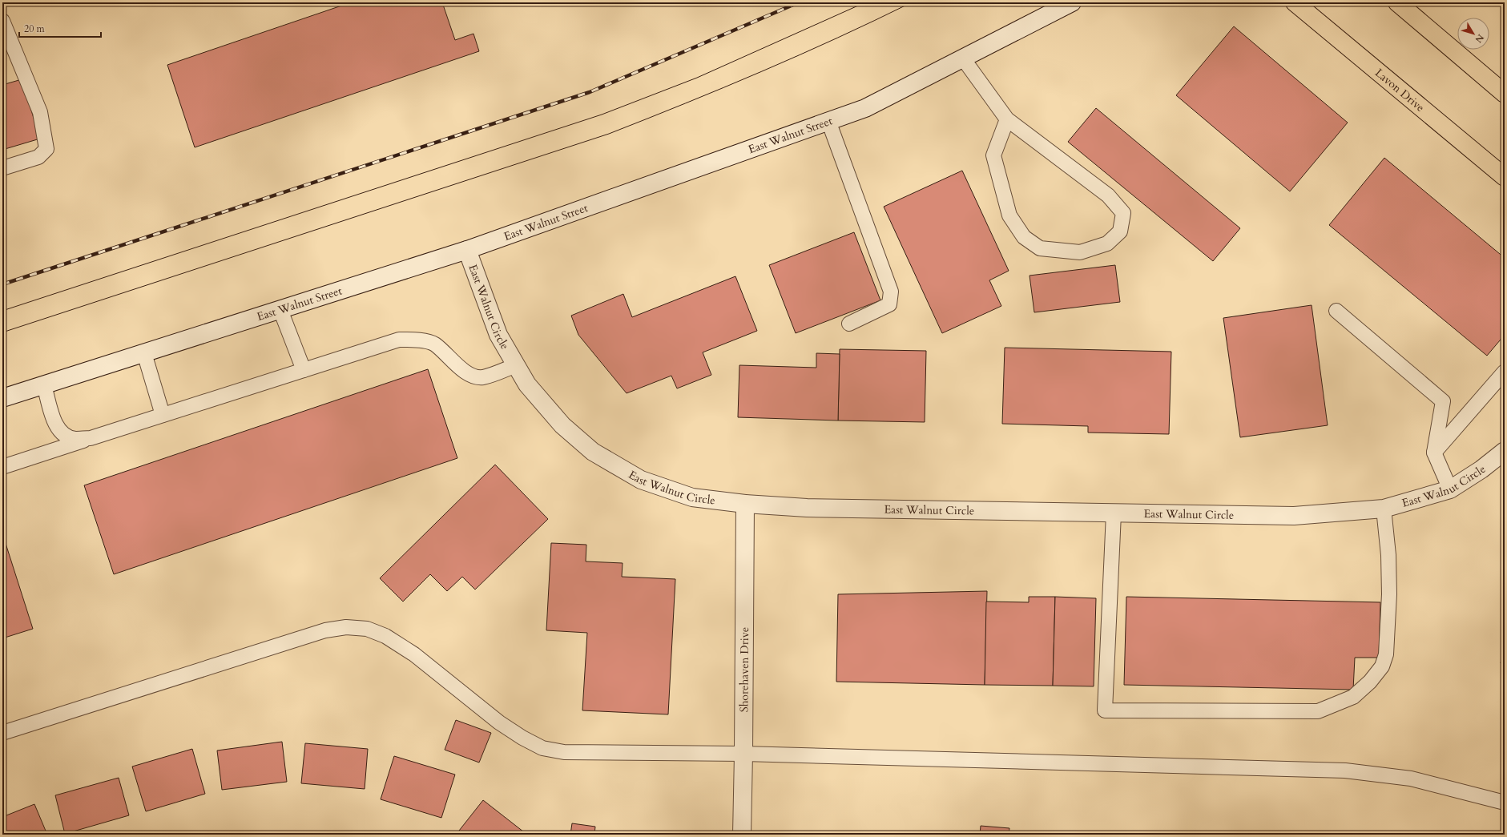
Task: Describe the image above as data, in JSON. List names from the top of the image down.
{
  "streets": {
    "main road": ["Lavon Drive"],
    "street": ["East Walnut Street", "East Walnut Circle", "Shorehaven Drive"]
  },
  "crossings": [
    ["East Walnut Street", "East Walnut Circle"],
    ["East Walnut Circle", "Shorehaven Drive"]
  ],
  "scale_bar": "20 m",
  "north": "bottom right"
}
